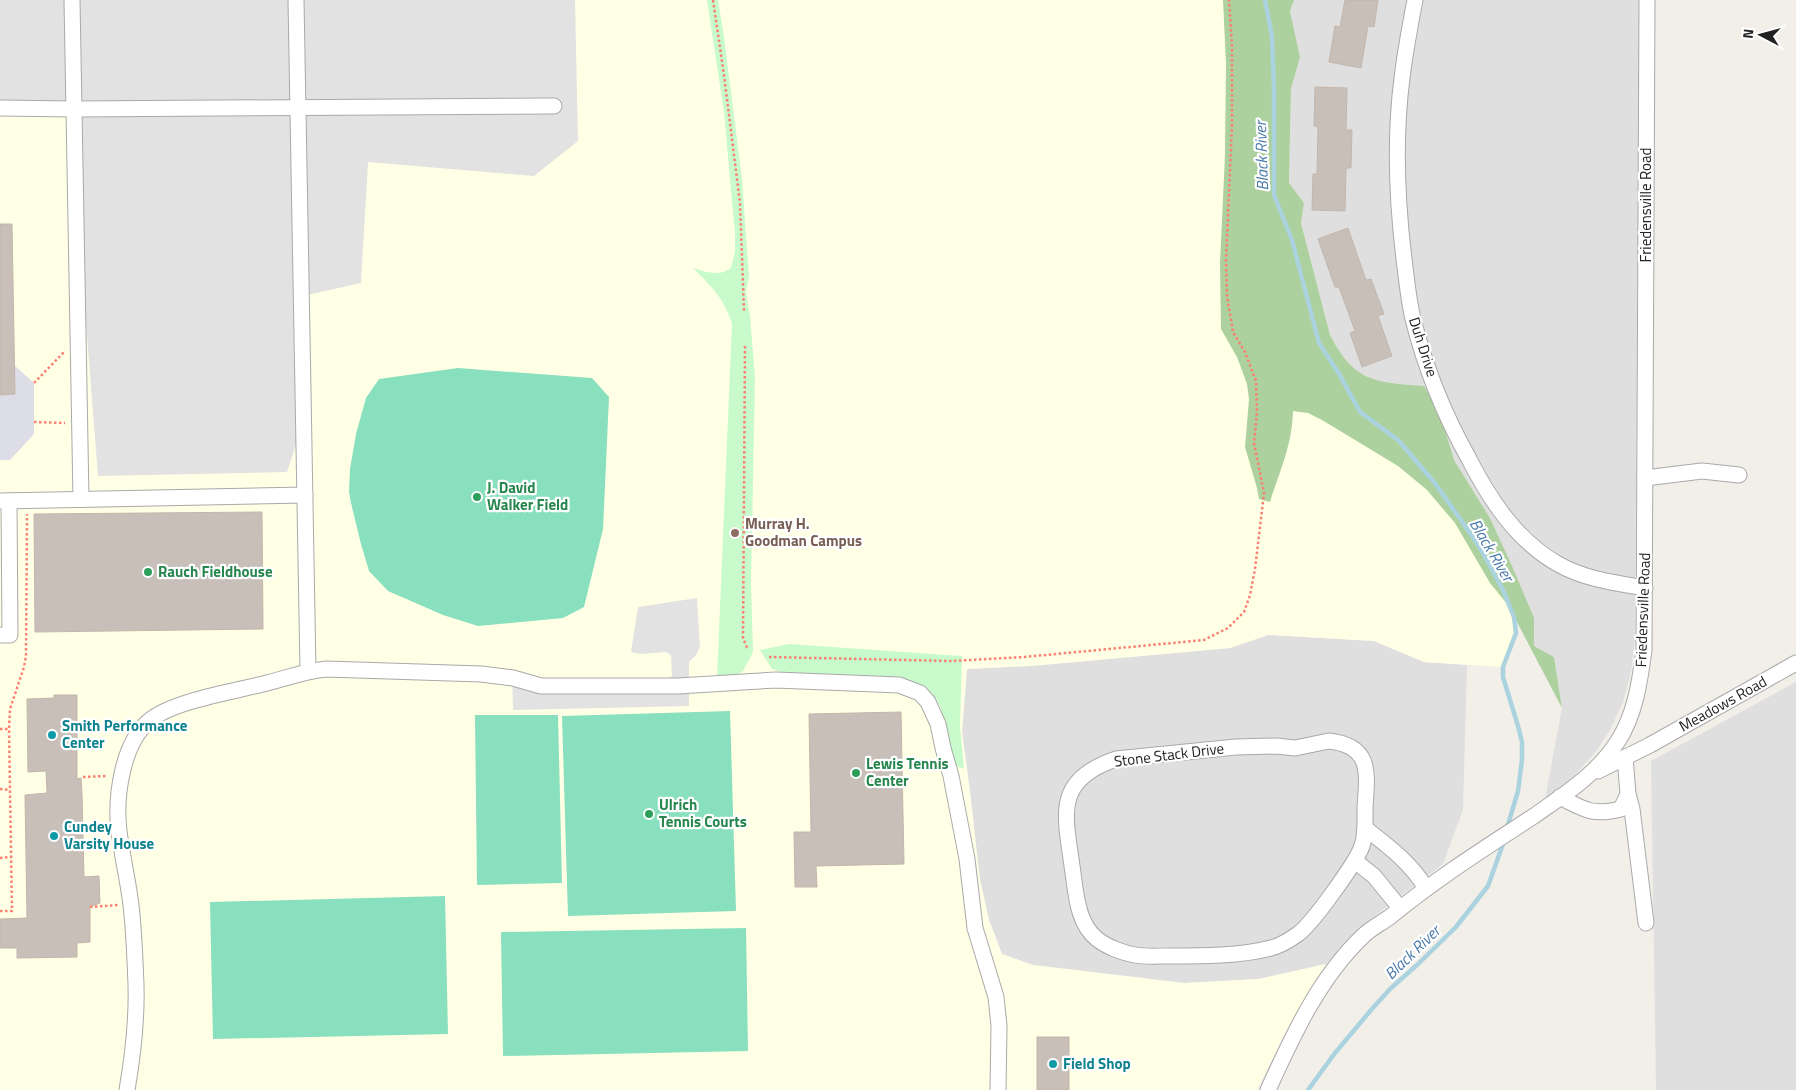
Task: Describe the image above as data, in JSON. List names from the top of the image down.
{
  "streets": {
    "street": [
      "Friedensville Road",
      "Duh Drive",
      "Meadows Road",
      "Stone Stack Drive"
    ]
  },
  "crossings": [
    ["Friedensville Road", "Duh Drive"],
    ["Friedensville Road", "Meadows Road"]
  ],
  "water": ["Black River"],
  "places": [
    "J. David Walker Field",
    "Murray H. Goodman Campus",
    "Rauch Fieldhouse",
    "Smith Performance Center",
    "Lewis Tennis Center",
    "Ulrich Tennis Courts",
    "Cundey Varsity House",
    "Field Shop"
  ],
  "north": "left"
}
